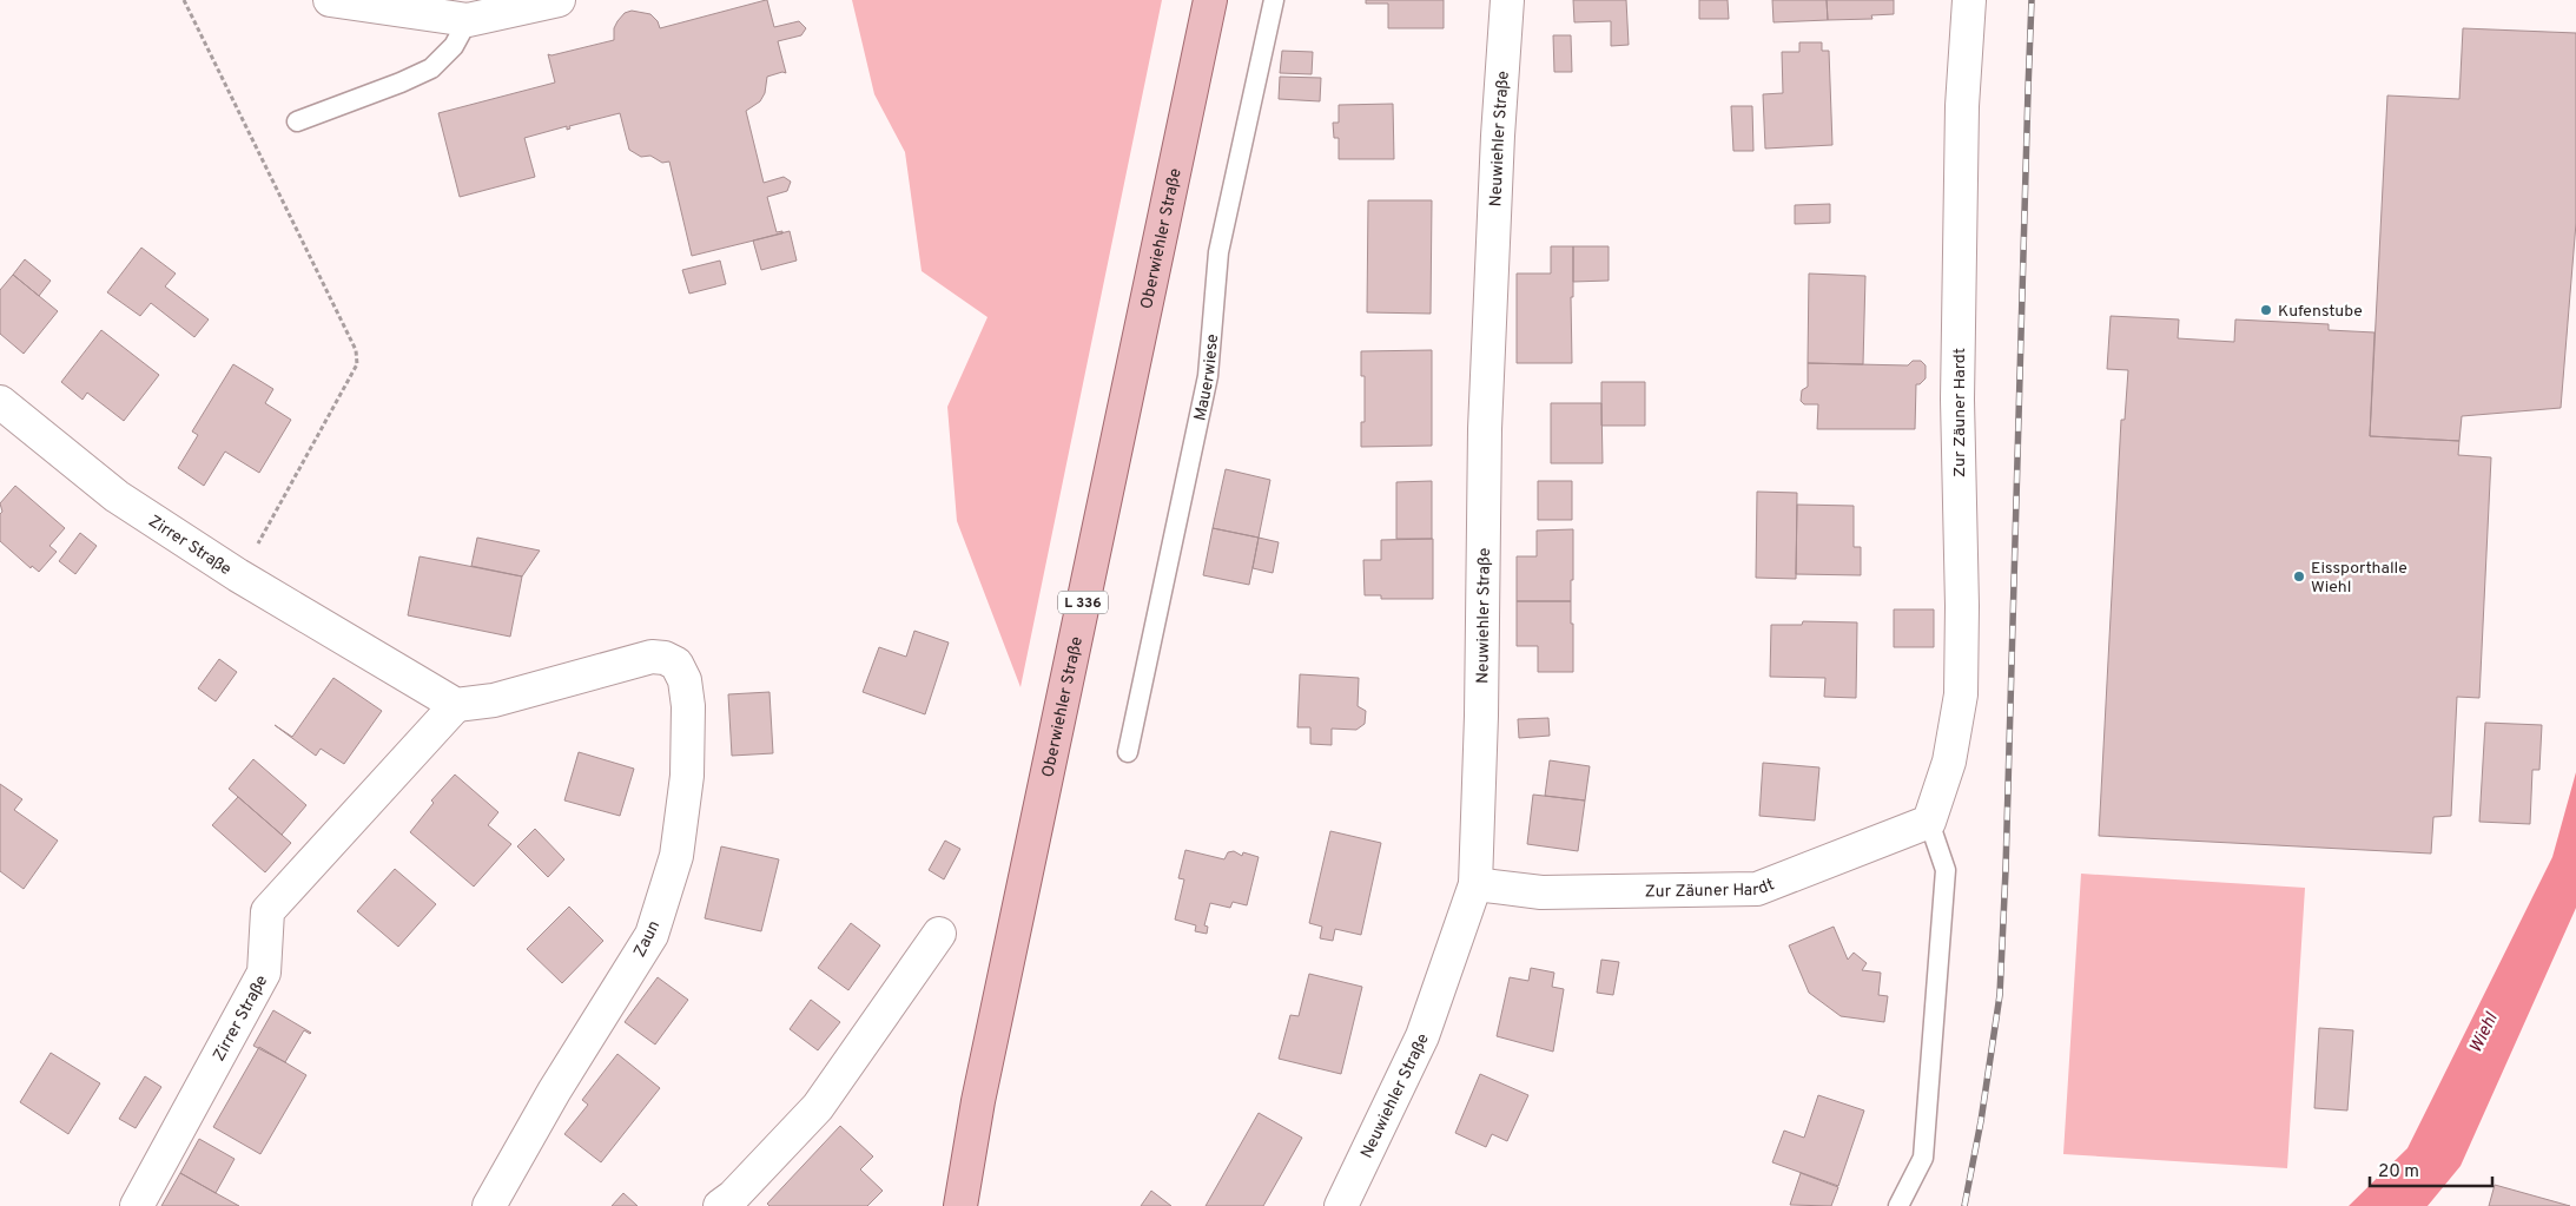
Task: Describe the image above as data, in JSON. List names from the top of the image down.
{
  "streets": {
    "main road": ["Oberwiehler Straße", "L 336"],
    "street": [
      "Neuwiehler Straße",
      "Zur Zäuner Hardt",
      "Zirrer Straße",
      "Zaun"
    ],
    "lane": ["Mauerwiese"]
  },
  "crossings": [
    ["Neuwiehler Straße", "Zur Zäuner Hardt"],
    ["Zirrer Straße", "Zaun"]
  ],
  "water": ["Wiehl"],
  "places": ["Kufenstube", "Eissporthalle Wiehl"],
  "scale_bar": "20 m"
}
